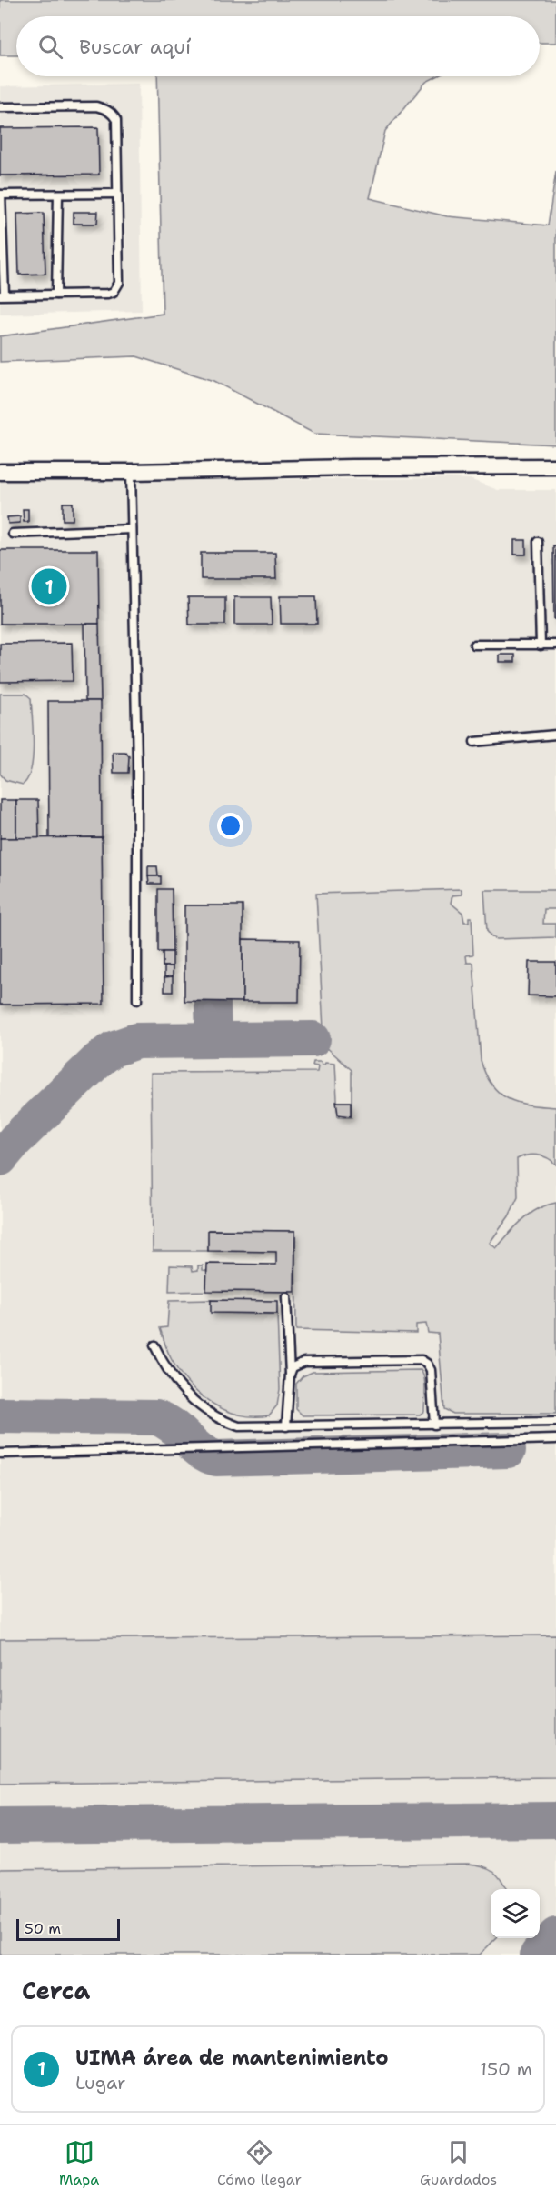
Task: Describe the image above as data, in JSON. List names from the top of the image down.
{
  "scale_bar": "50 m",
  "page": {
    "search": "Buscar aquí",
    "pins": "1",
    "scale": "50 m",
    "heading": "Cerca",
    "list": [
      {
        "mark": "1",
        "name": "UIMA área de mantenimiento",
        "note": "Lugar",
        "value": "150 m"
      }
    ],
    "nav": ["Mapa", "Cómo llegar", "Guardados"]
  }
}
